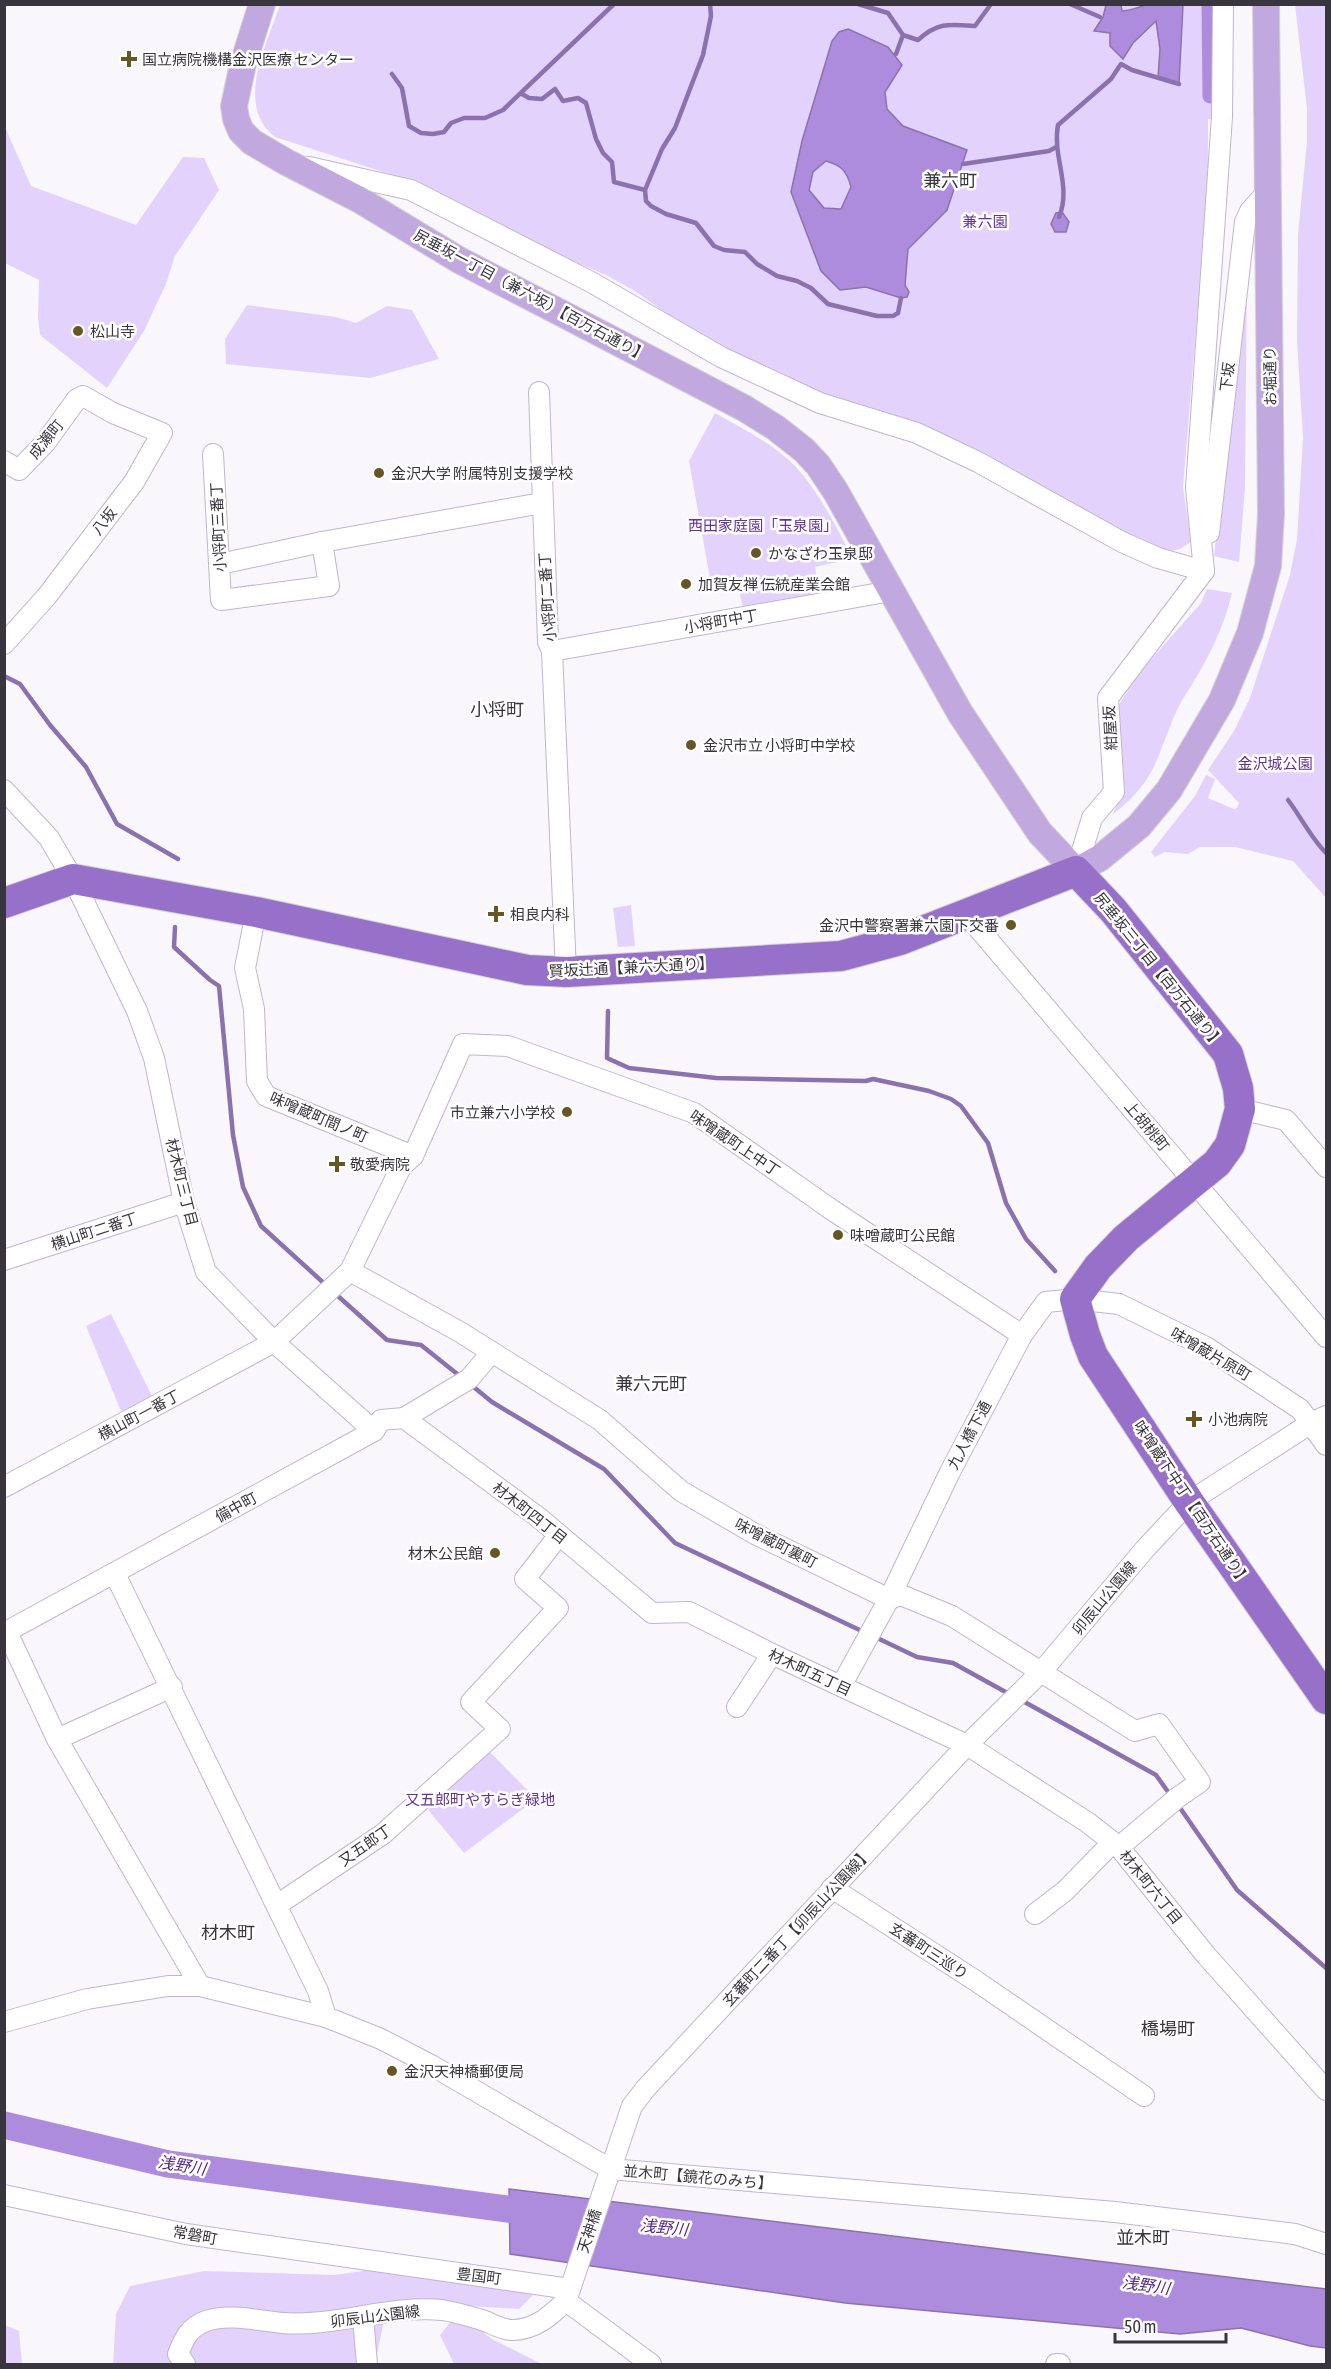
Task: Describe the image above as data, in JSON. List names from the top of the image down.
{
  "streets": {
    "highway": ["賢坂辻通【兼六大通り】", "尻垂坂三丁目【百万石通り】", "味噌蔵下中丁【百万石通り】"],
    "main road": ["尻垂坂一丁目（兼六坂）【百万石通り】", "お堀通り"],
    "street": [
      "下坂",
      "成瀬町",
      "八坂",
      "小将町三番丁",
      "小将町二番丁",
      "小将町中丁",
      "紺屋坂",
      "味噌蔵町間ノ町",
      "上胡桃町",
      "味噌蔵町上中丁",
      "材木町三丁目",
      "横山町二番丁",
      "味噌蔵片原町",
      "横山町一番丁",
      "九人橋下通",
      "備中町",
      "材木町四丁目",
      "味噌蔵町裏町",
      "卯辰山公園線",
      "材木町五丁目",
      "又五郎丁",
      "材木町六丁目",
      "玄蕃町二番丁【卯辰山公園線】",
      "玄蕃町三巡り",
      "並木町【鏡花のみち】",
      "天神橋",
      "常磐町",
      "豊国町"
    ]
  },
  "crossings": [
    ["尻垂坂一丁目（兼六坂）【百万石通り】", "お堀通り"],
    ["尻垂坂一丁目（兼六坂）【百万石通り】", "小将町中丁"],
    ["尻垂坂一丁目（兼六坂）【百万石通り】", "紺屋坂"],
    ["尻垂坂一丁目（兼六坂）【百万石通り】", "賢坂辻通【兼六大通り】"],
    ["尻垂坂一丁目（兼六坂）【百万石通り】", "尻垂坂三丁目【百万石通り】"],
    ["お堀通り", "下坂"],
    ["お堀通り", "紺屋坂"],
    ["お堀通り", "賢坂辻通【兼六大通り】"],
    ["お堀通り", "尻垂坂三丁目【百万石通り】"],
    ["下坂", "紺屋坂"],
    ["成瀬町", "八坂"],
    ["小将町二番丁", "小将町中丁"],
    ["小将町二番丁", "賢坂辻通【兼六大通り】"],
    ["紺屋坂", "賢坂辻通【兼六大通り】"],
    ["紺屋坂", "尻垂坂三丁目【百万石通り】"],
    ["賢坂辻通【兼六大通り】", "尻垂坂三丁目【百万石通り】"],
    ["賢坂辻通【兼六大通り】", "味噌蔵町間ノ町"],
    ["賢坂辻通【兼六大通り】", "上胡桃町"],
    ["賢坂辻通【兼六大通り】", "材木町三丁目"],
    ["味噌蔵町間ノ町", "味噌蔵町上中丁"],
    ["味噌蔵町上中丁", "九人橋下通"],
    ["材木町三丁目", "横山町二番丁"],
    ["材木町三丁目", "横山町一番丁"],
    ["材木町三丁目", "備中町"],
    ["味噌蔵片原町", "九人橋下通"],
    ["味噌蔵片原町", "味噌蔵下中丁【百万石通り】"],
    ["味噌蔵片原町", "卯辰山公園線"],
    ["横山町一番丁", "味噌蔵町裏町"],
    ["九人橋下通", "味噌蔵下中丁【百万石通り】"],
    ["九人橋下通", "味噌蔵町裏町"],
    ["九人橋下通", "材木町五丁目"],
    ["味噌蔵下中丁【百万石通り】", "卯辰山公園線"],
    ["備中町", "材木町四丁目"],
    ["備中町", "味噌蔵町裏町"],
    ["備中町", "並木町【鏡花のみち】"],
    ["材木町四丁目", "材木町五丁目"],
    ["材木町四丁目", "又五郎丁"],
    ["味噌蔵町裏町", "卯辰山公園線"],
    ["味噌蔵町裏町", "材木町六丁目"],
    ["卯辰山公園線", "玄蕃町二番丁【卯辰山公園線】"],
    ["卯辰山公園線", "天神橋"],
    ["卯辰山公園線", "豊国町"],
    ["材木町五丁目", "材木町六丁目"],
    ["材木町五丁目", "玄蕃町二番丁【卯辰山公園線】"],
    ["材木町六丁目", "玄蕃町二番丁【卯辰山公園線】"],
    ["玄蕃町二番丁【卯辰山公園線】", "玄蕃町三巡り"],
    ["玄蕃町二番丁【卯辰山公園線】", "並木町【鏡花のみち】"],
    ["玄蕃町二番丁【卯辰山公園線】", "天神橋"],
    ["並木町【鏡花のみち】", "天神橋"],
    ["天神橋", "豊国町"],
    ["常磐町", "豊国町"]
  ],
  "districts": [
    "兼六町",
    "小将町",
    "兼六元町",
    "材木町",
    "橋場町",
    "並木町"
  ],
  "water": ["浅野川"],
  "parks": [
    "兼六園",
    "西田家庭園「玉泉園」",
    "金沢城公園",
    "又五郎町やすらぎ緑地"
  ],
  "places": {
    "health": [
      "国立病院機構金沢医療 センター",
      "相良内科",
      "敬愛病院",
      "小池病院"
    ],
    "other": [
      "松山寺",
      "金沢大学 附属特別支援学校",
      "かなざわ玉泉邸",
      "加賀友禅 伝統産業会館",
      "金沢市立 小将町中学校",
      "金沢中警察署兼六園下交番",
      "市立兼六小学校",
      "味噌蔵町公民館",
      "材木公民館",
      "金沢天神橋郵便局"
    ]
  },
  "scale_bar": "50 m"
}
